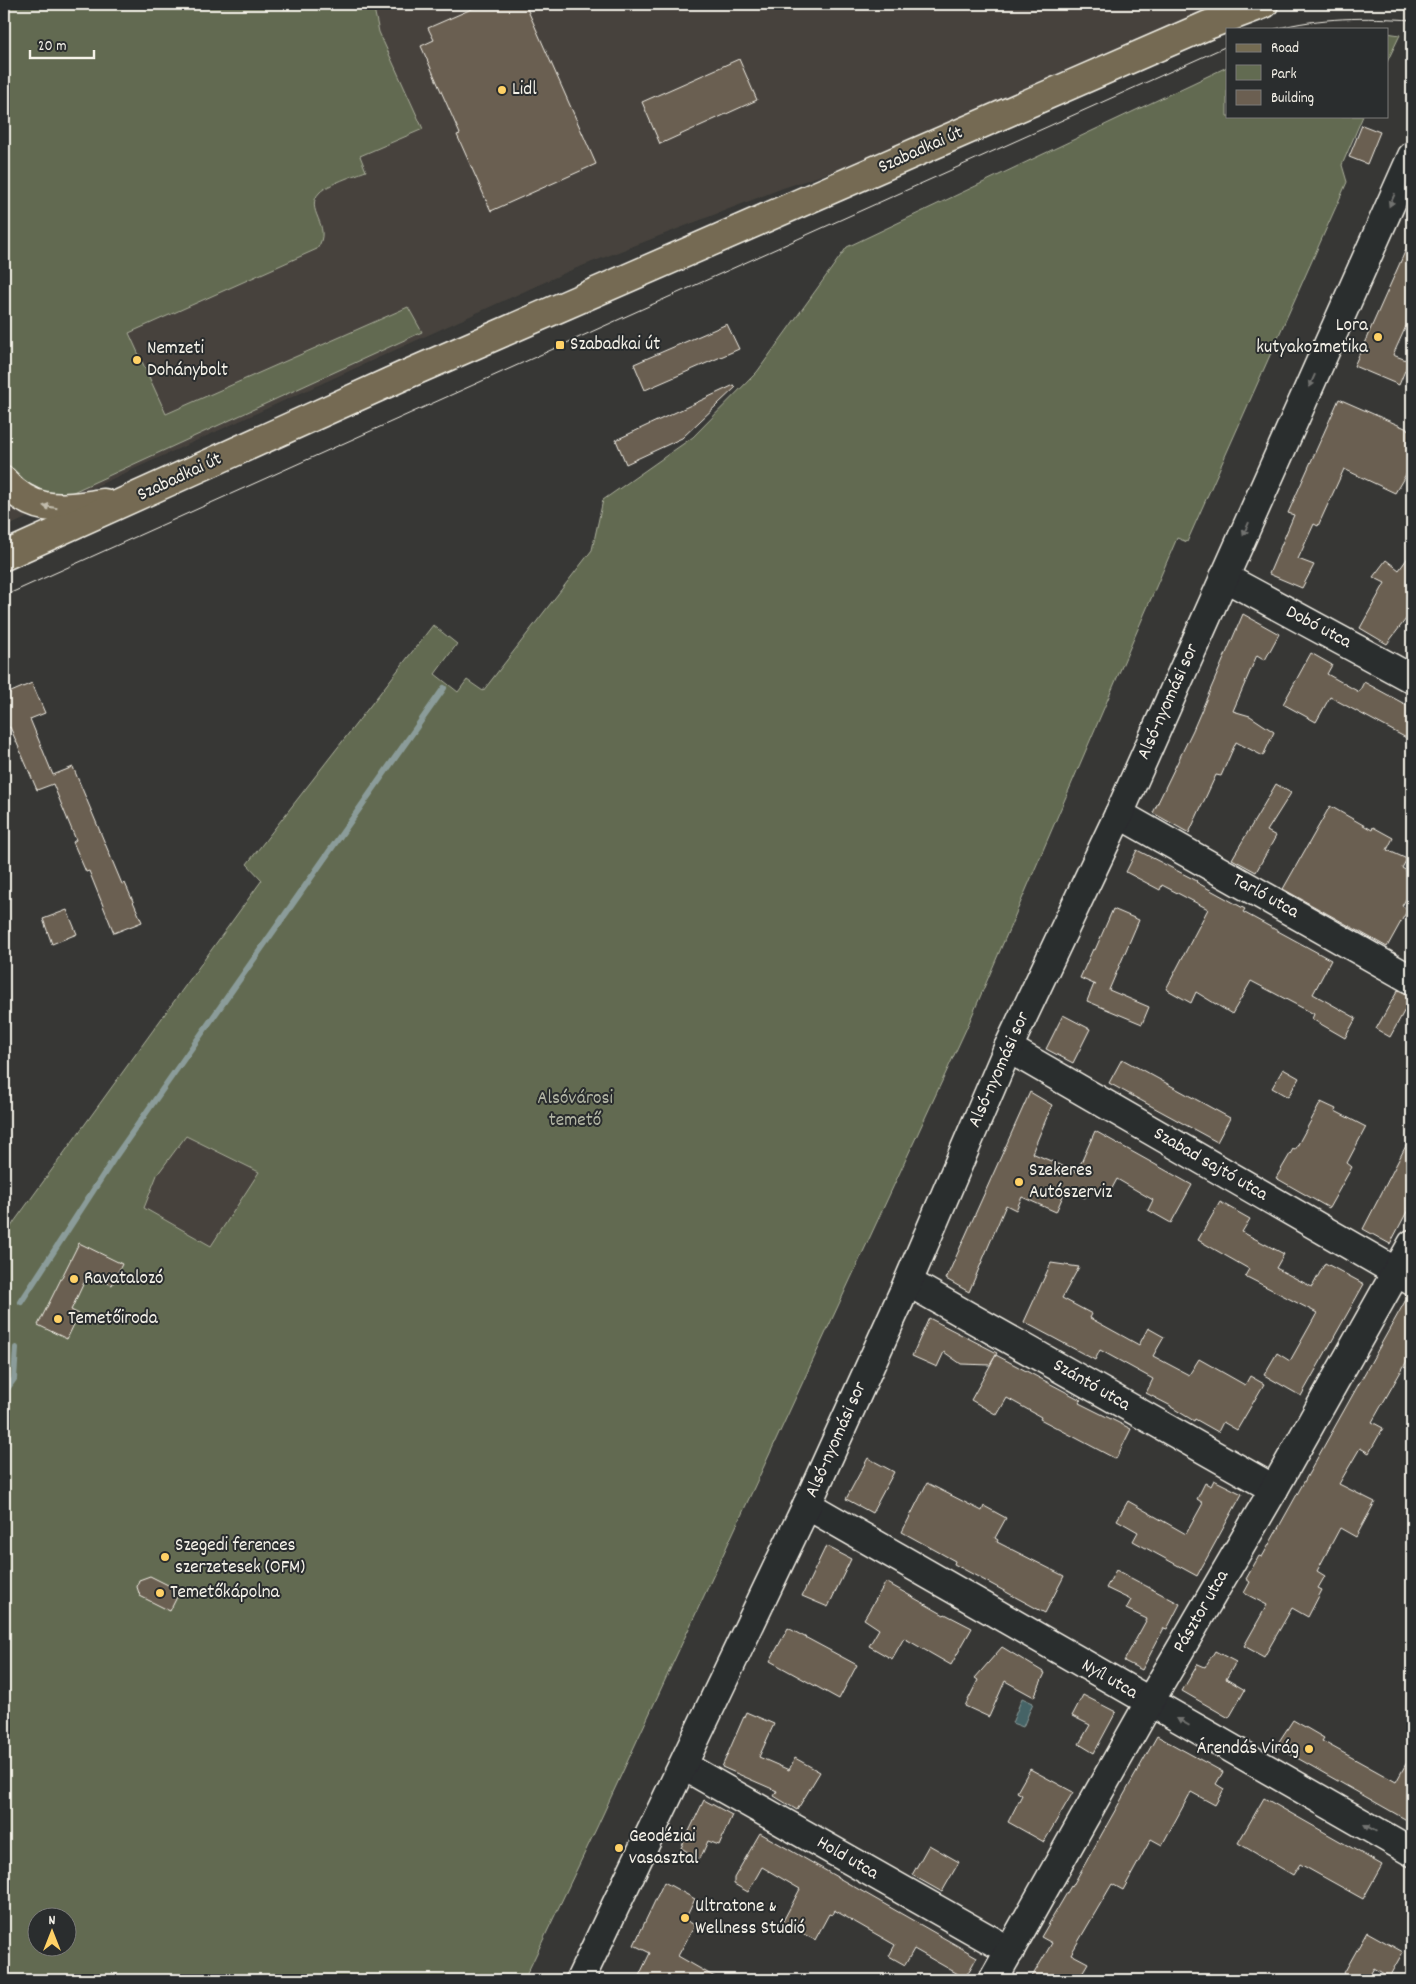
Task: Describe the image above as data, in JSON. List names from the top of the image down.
{
  "streets": {
    "main road": ["Szabadkai út"],
    "street": [
      "Dobó utca",
      "Alsó-nyomási sor",
      "Tarló utca",
      "Szabad sajtó utca",
      "Szántó utca",
      "Pásztor utca",
      "Nyíl utca",
      "Hold utca"
    ]
  },
  "crossings": [
    ["Dobó utca", "Alsó-nyomási sor"],
    ["Alsó-nyomási sor", "Tarló utca"],
    ["Alsó-nyomási sor", "Szabad sajtó utca"],
    ["Alsó-nyomási sor", "Szántó utca"],
    ["Alsó-nyomási sor", "Nyíl utca"],
    ["Alsó-nyomási sor", "Hold utca"],
    ["Szabad sajtó utca", "Pásztor utca"],
    ["Szántó utca", "Pásztor utca"],
    ["Pásztor utca", "Nyíl utca"],
    ["Pásztor utca", "Hold utca"]
  ],
  "one_way": ["Nyíl utca"],
  "parks": ["Alsóvárosi temető"],
  "places": {
    "other": [
      "Lidl",
      "Lora kutyakozmetika",
      "Nemzeti Dohánybolt",
      "Szekeres Autószerviz",
      "Ravatalozó",
      "Temetőiroda",
      "Szegedi ferences szerzetesek (OFM)",
      "Temetőkápolna",
      "Árendás Virág",
      "Geodéziai vasasztal",
      "Ultratone & Wellness Stúdió"
    ],
    "transit": ["Szabadkai út"]
  },
  "legend": ["Road", "Park", "Building"],
  "scale_bar": "20 m",
  "north": "top"
}
